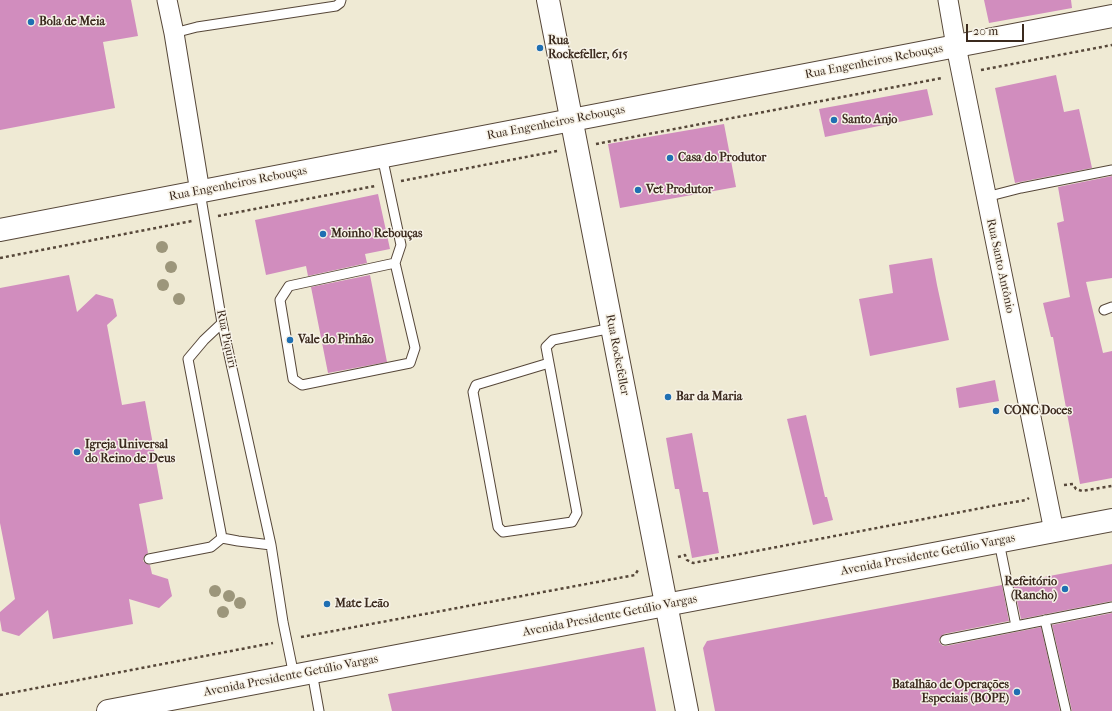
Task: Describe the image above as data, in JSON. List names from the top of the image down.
{
  "streets": {
    "main road": ["Rua Engenheiros Rebouças", "Rua Rockefeller", "Avenida Presidente Getúlio Vargas"],
    "street": ["Rua Santo Antônio", "Rua Piquiri"]
  },
  "crossings": [
    ["Rua Engenheiros Rebouças", "Rua Santo Antônio"],
    ["Rua Engenheiros Rebouças", "Rua Piquiri"],
    ["Rua Engenheiros Rebouças", "Rua Rockefeller"],
    ["Rua Santo Antônio", "Avenida Presidente Getúlio Vargas"],
    ["Rua Piquiri", "Avenida Presidente Getúlio Vargas"],
    ["Rua Rockefeller", "Avenida Presidente Getúlio Vargas"]
  ],
  "places": [
    "Bola de Meia",
    "Rua Rockefeller, 615",
    "Santo Anjo",
    "Casa do Produtor",
    "Vet Produtor",
    "Moinho Rebouças",
    "Vale do Pinhão",
    "Bar da Maria",
    "CONC Doces",
    "Igreja Universal do Reino de Deus",
    "Refeitório (Rancho)",
    "Mate Leão",
    "Batalhão de Operações Especiais (BOPE)"
  ],
  "scale_bar": "20 m"
}
